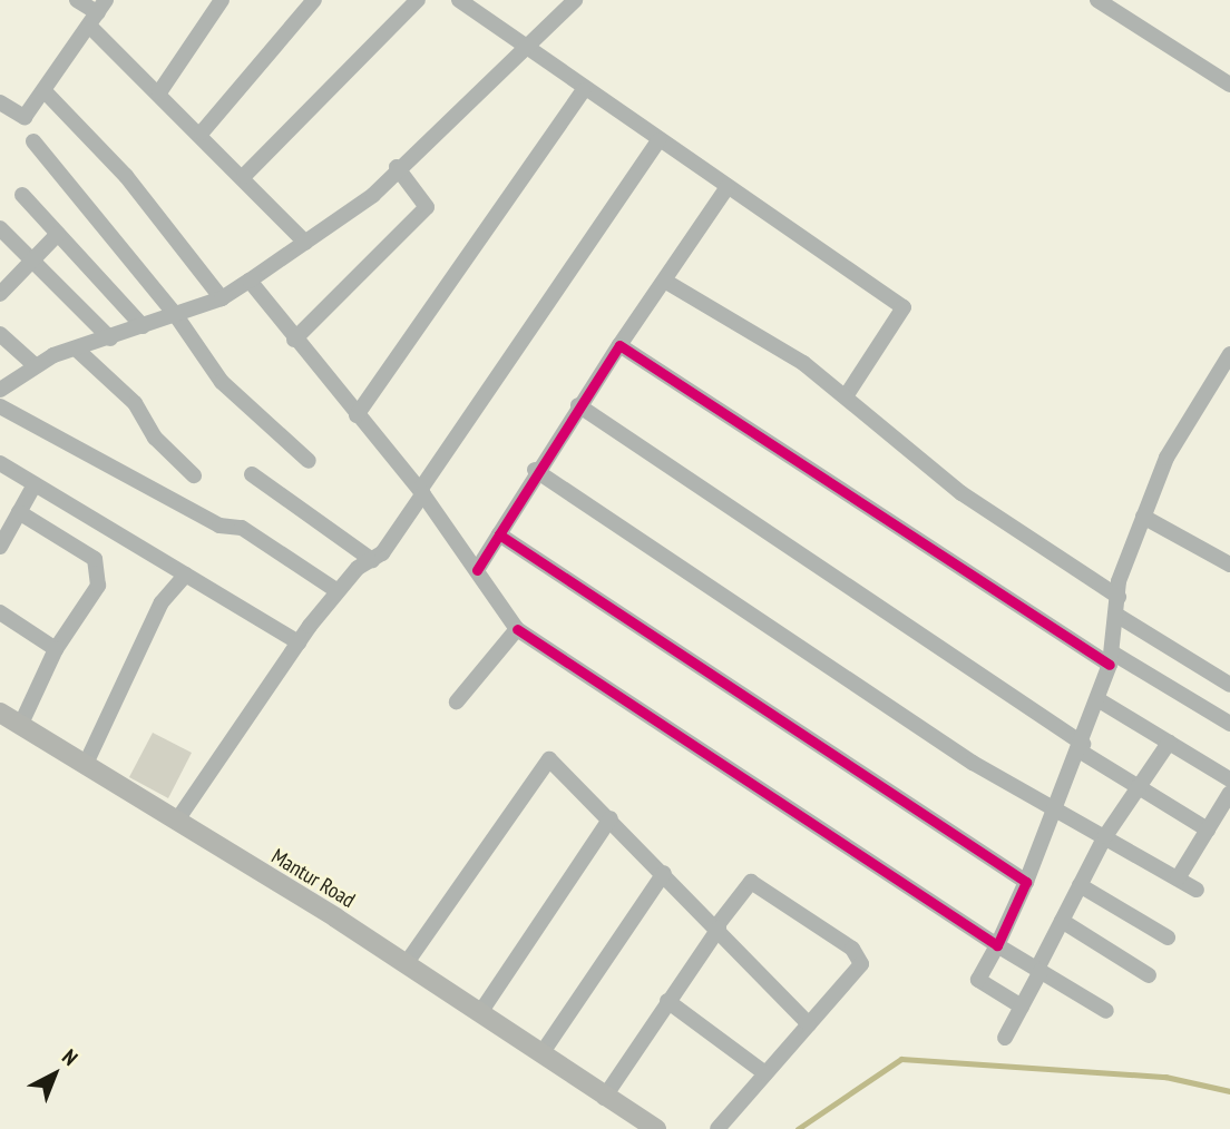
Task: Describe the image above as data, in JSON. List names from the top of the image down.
{
  "streets": {
    "main road": ["Mantur Road"]
  },
  "north": "top right"
}
